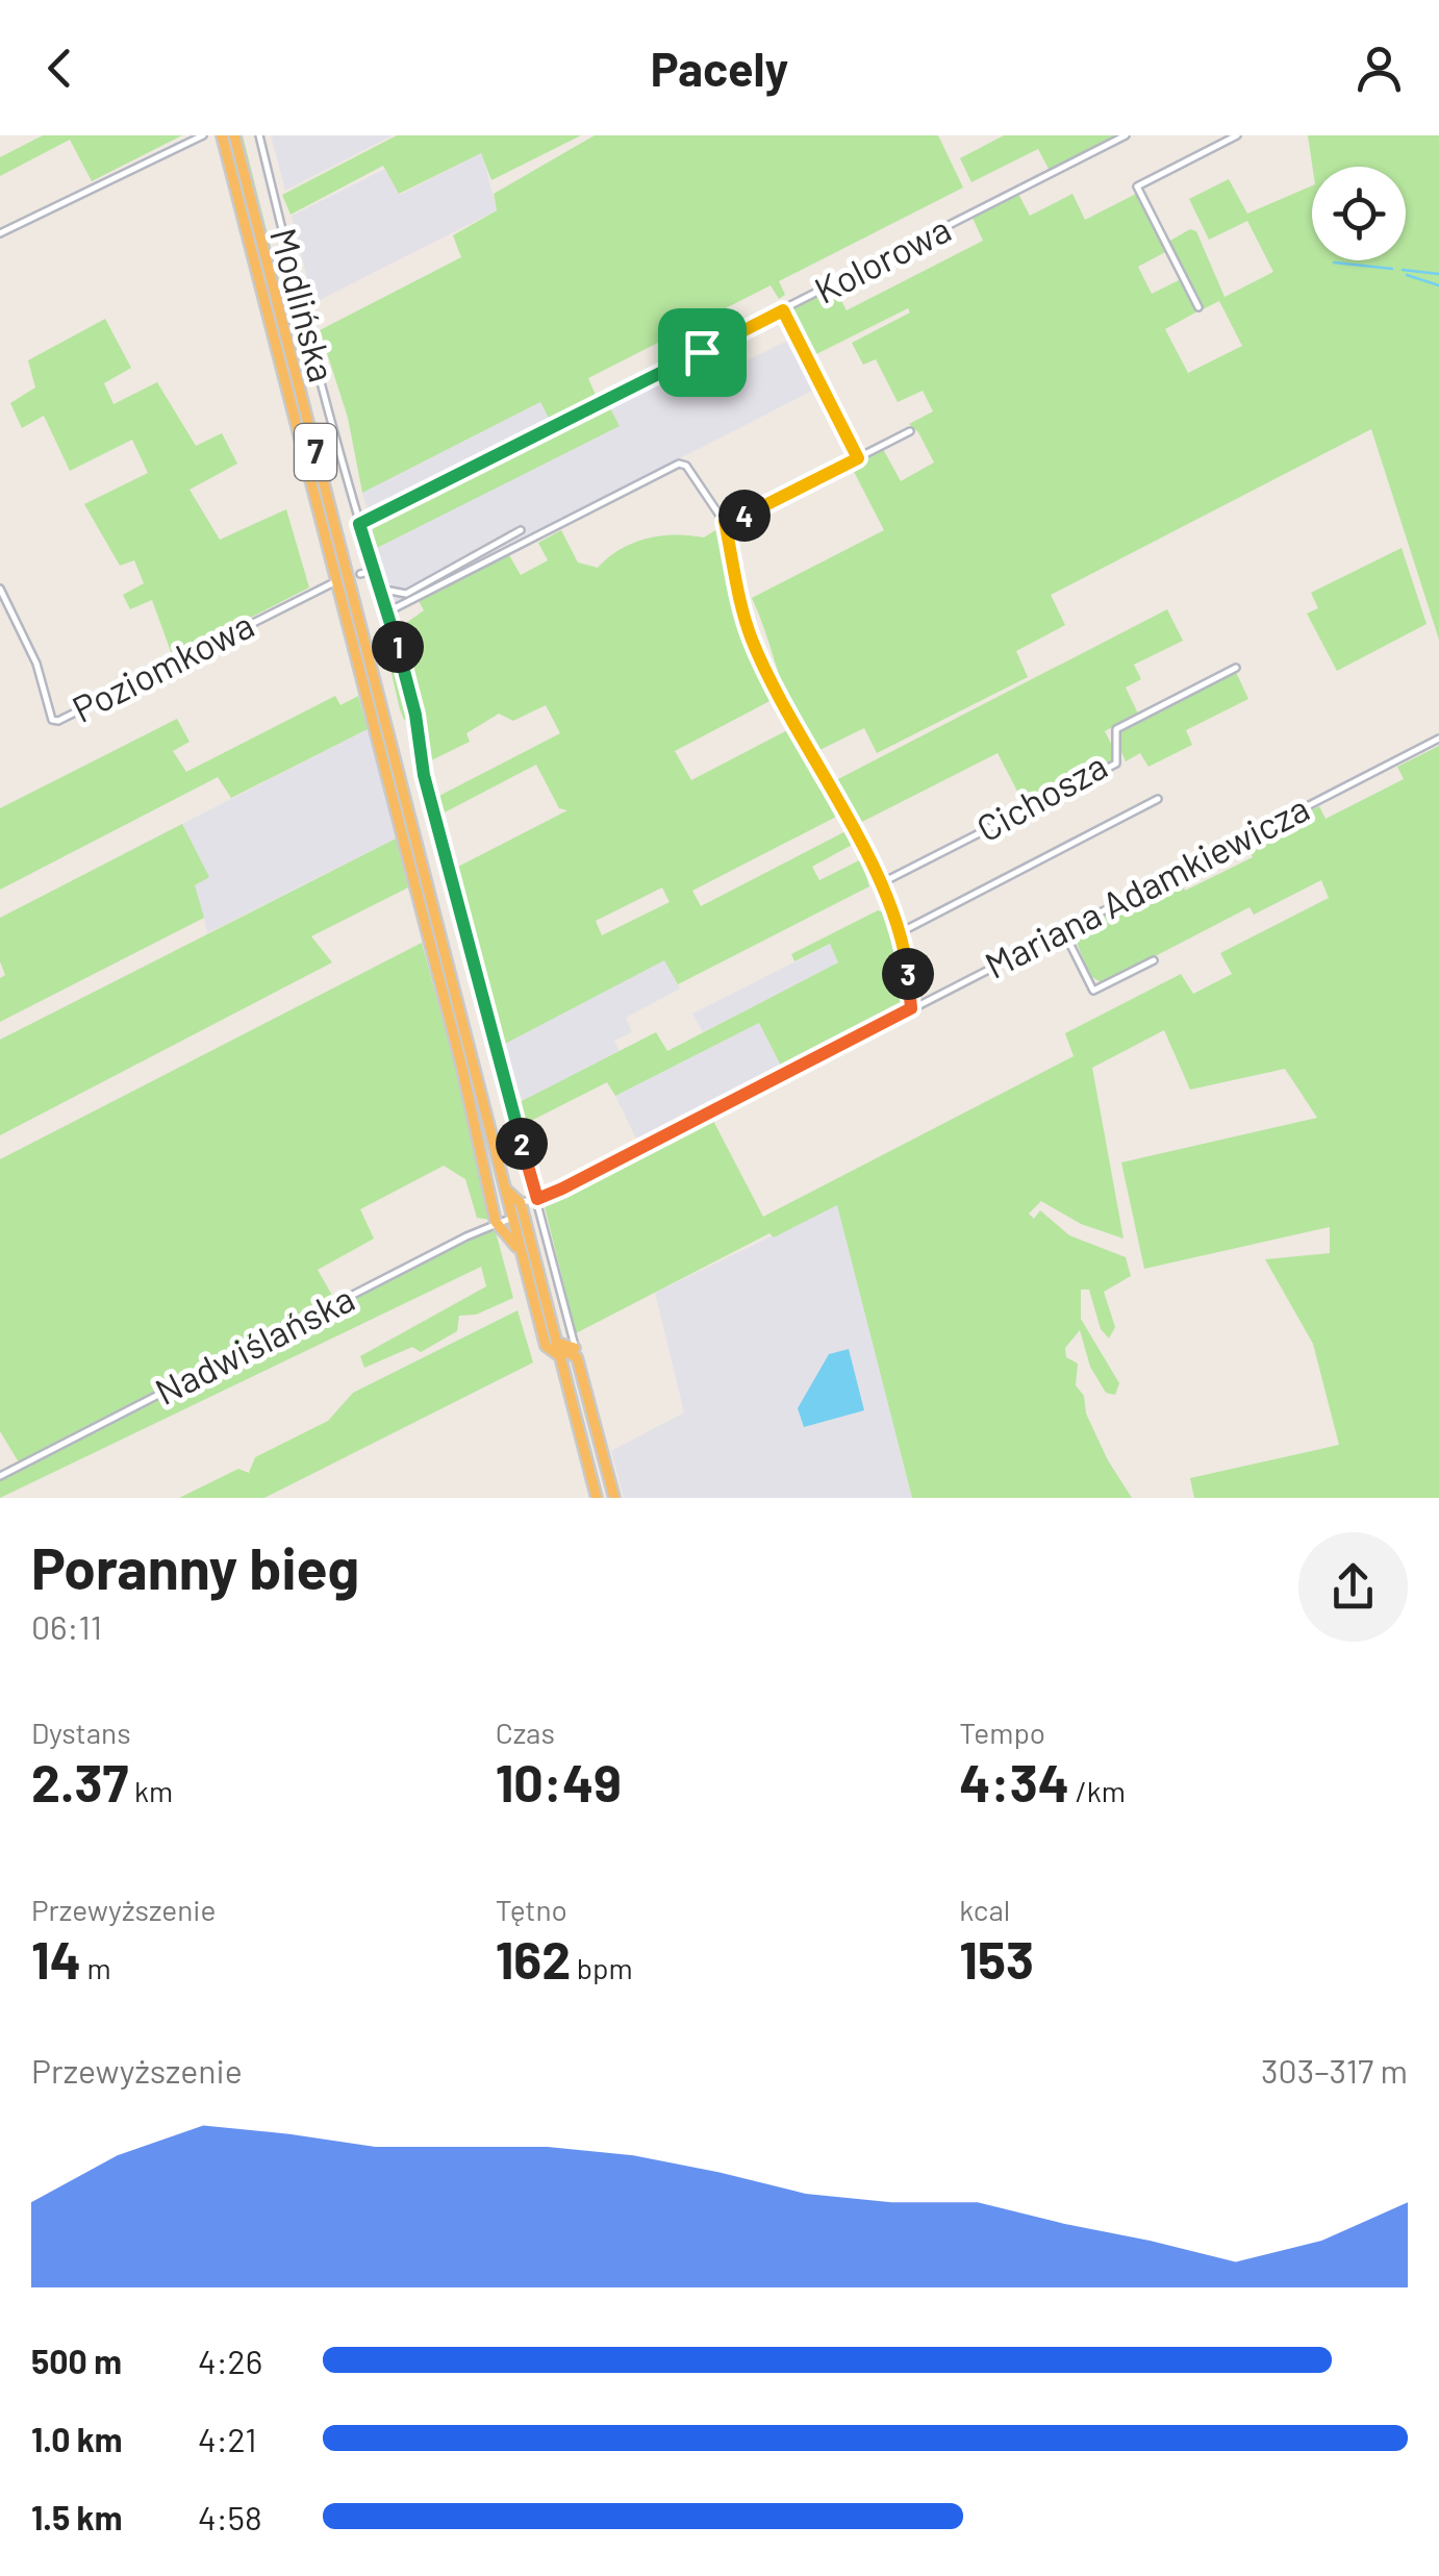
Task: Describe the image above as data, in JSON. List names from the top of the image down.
{
  "streets": {
    "highway": ["7"],
    "street": [
      "Kolorowa",
      "Modlińska",
      "Poziomkowa",
      "Cichosza",
      "Mariana Adamkiewicza",
      "Nadwiślańska"
    ]
  },
  "crossings": [
    ["Kolorowa", "Modlińska"],
    ["Modlińska", "Mariana Adamkiewicza"],
    ["7", "Poziomkowa"],
    ["7", "Nadwiślańska"]
  ],
  "page": {
    "header": "Pacely",
    "pins": [
      "4",
      "1",
      "3",
      "2"
    ],
    "heading": ["Poranny bieg", "06:11"],
    "stats": [
      ["Dystans", "2.37 km"],
      ["Czas", "10:49"],
      ["Tempo", "4:34 /km"],
      ["Przewyższenie", "14 m"],
      ["Tętno", "162 bpm"],
      ["kcal", "153"]
    ],
    "chart": ["Przewyższenie", "303–317 m"],
    "list": [
      {
        "name": "500 m",
        "note": "4:26"
      },
      {
        "name": "1.0 km",
        "note": "4:21"
      },
      {
        "name": "1.5 km",
        "note": "4:58"
      }
    ]
  }
}
